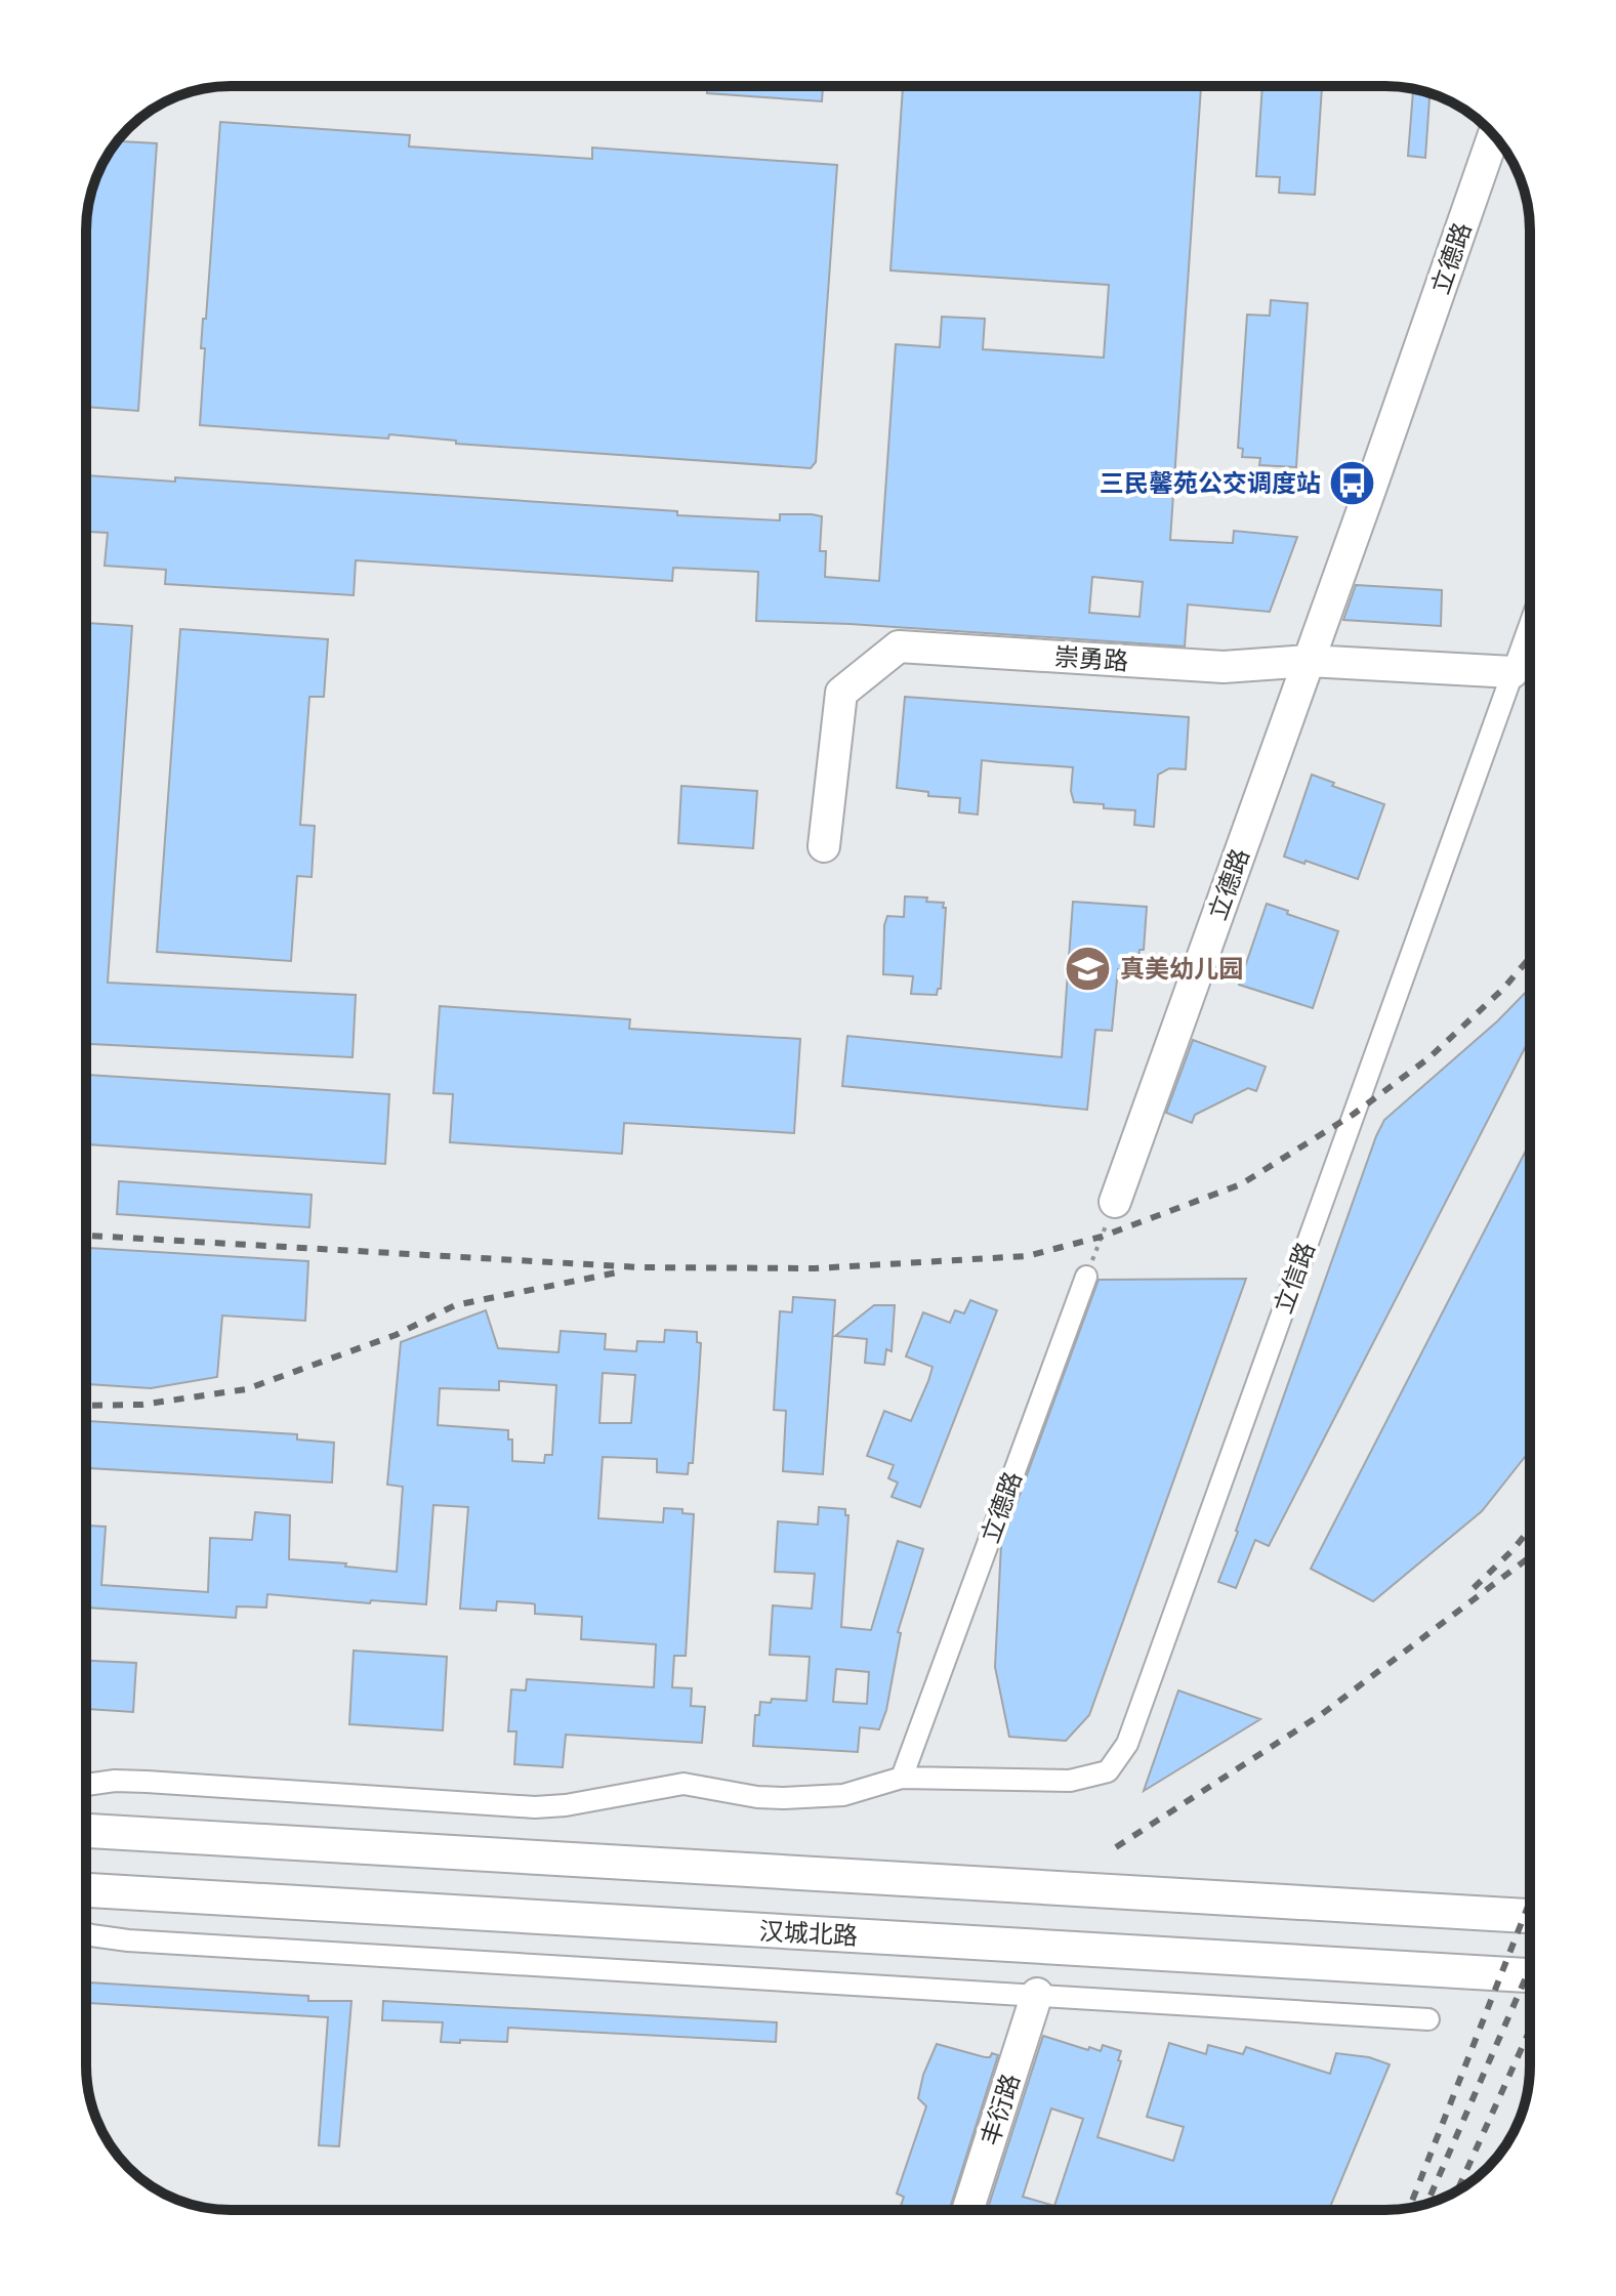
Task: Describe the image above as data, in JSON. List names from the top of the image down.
{
  "streets": {
    "main road": ["汉城北路"],
    "street": [
      "立德路",
      "崇勇路",
      "立信路",
      "丰衍路"
    ]
  },
  "crossings": [
    ["立德路", "崇勇路"],
    ["立德路", "立信路"],
    ["崇勇路", "立信路"]
  ],
  "places": {
    "bus stop": ["三民馨苑公交调度站"],
    "school or university": ["真美幼儿园"]
  }
}
